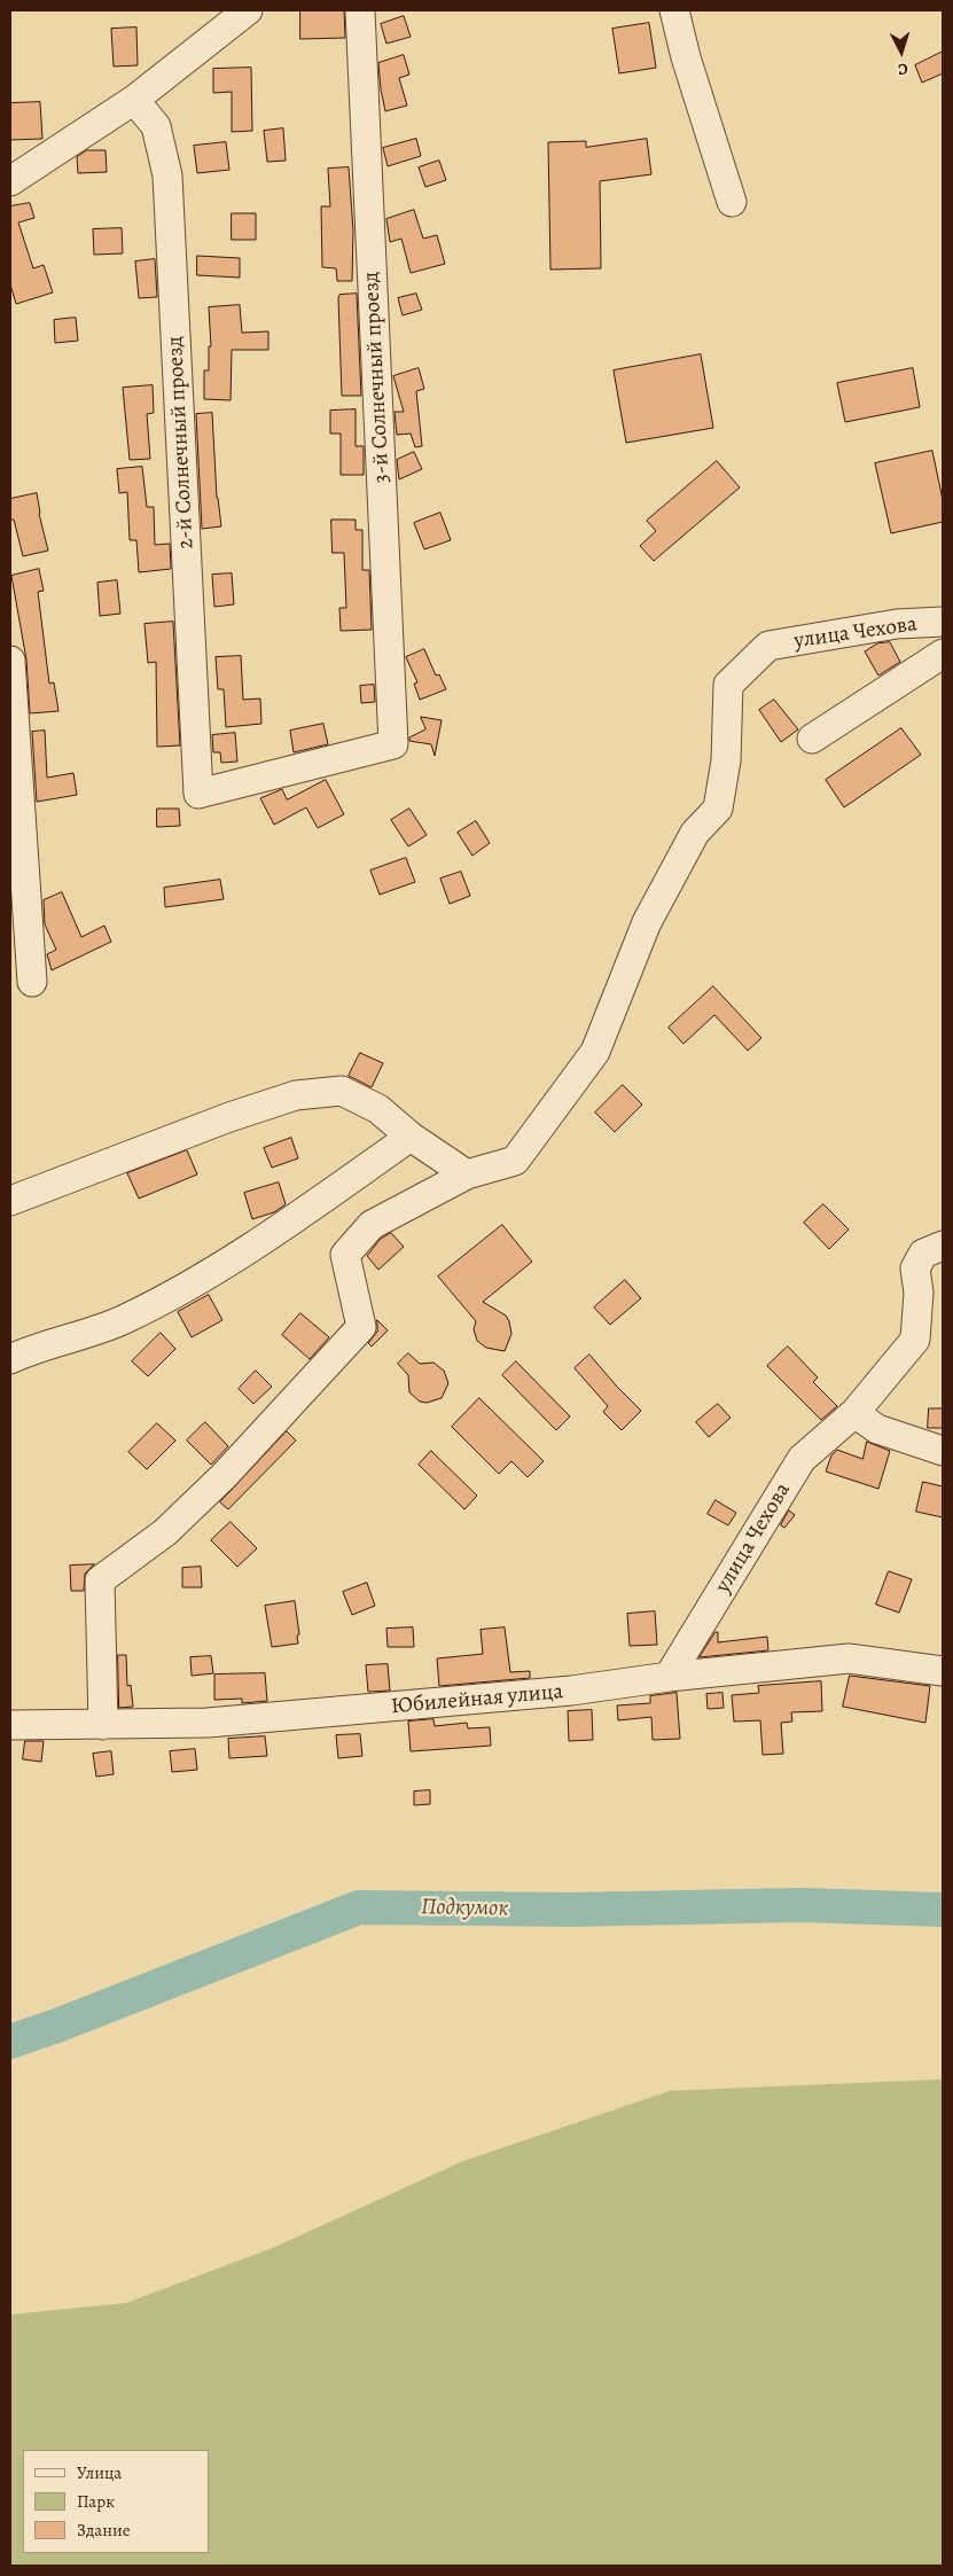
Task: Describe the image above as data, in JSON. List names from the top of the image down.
{
  "streets": {
    "street": [
      "3-й Солнечный проезд",
      "2-й Солнечный проезд",
      "улица Чехова",
      "Юбилейная улица"
    ]
  },
  "crossings": [
    ["3-й Солнечный проезд", "2-й Солнечный проезд"],
    ["улица Чехова", "Юбилейная улица"]
  ],
  "water": ["Подкумок"],
  "legend": ["Улица", "Парк", "Здание"],
  "north": "bottom"
}
